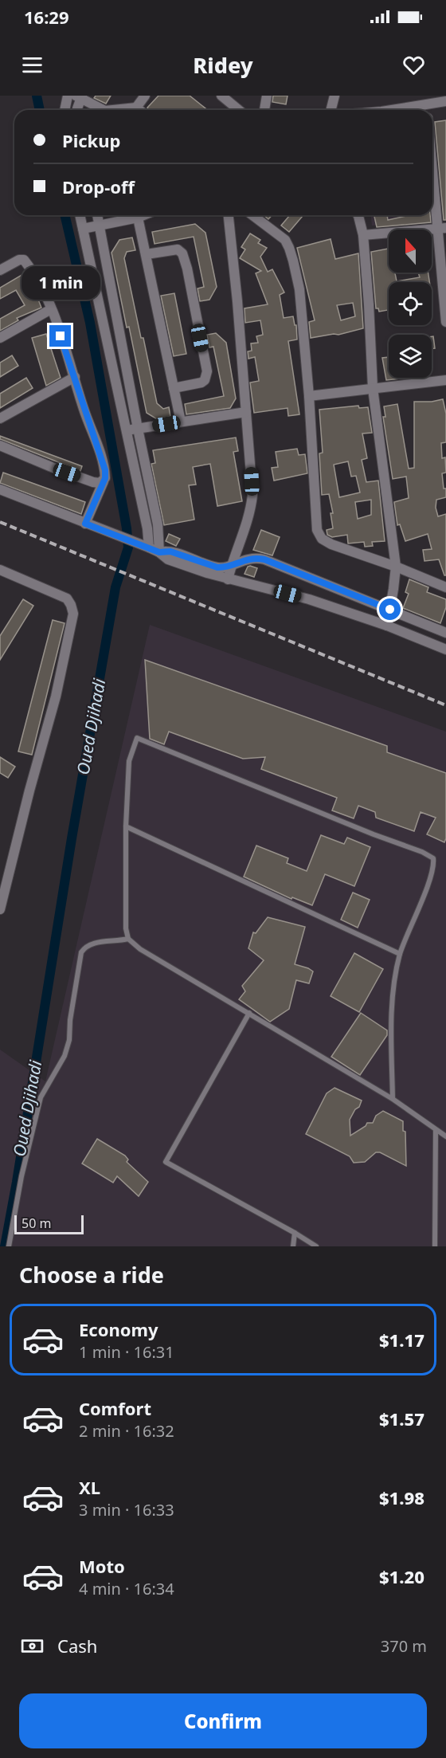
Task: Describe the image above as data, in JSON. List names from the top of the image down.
{
  "water": ["Oued Djihadi"],
  "scale_bar": "50 m",
  "north": "top",
  "page": {
    "status": "16:29",
    "header": "Ridey",
    "banner": ["Pickup", "Drop-off"],
    "bubble": "1 min",
    "scale": "50 m",
    "heading": "Choose a ride",
    "list": [
      {
        "name": "Economy",
        "note": "1 min · 16:31",
        "value": "$1.17"
      },
      {
        "name": "Comfort",
        "note": "2 min · 16:32",
        "value": "$1.57"
      },
      {
        "name": "XL",
        "note": "3 min · 16:33",
        "value": "$1.98"
      },
      {
        "name": "Moto",
        "note": "4 min · 16:34",
        "value": "$1.20"
      }
    ],
    "pay": ["Cash", "370 m"],
    "buttons": "Confirm"
  }
}
